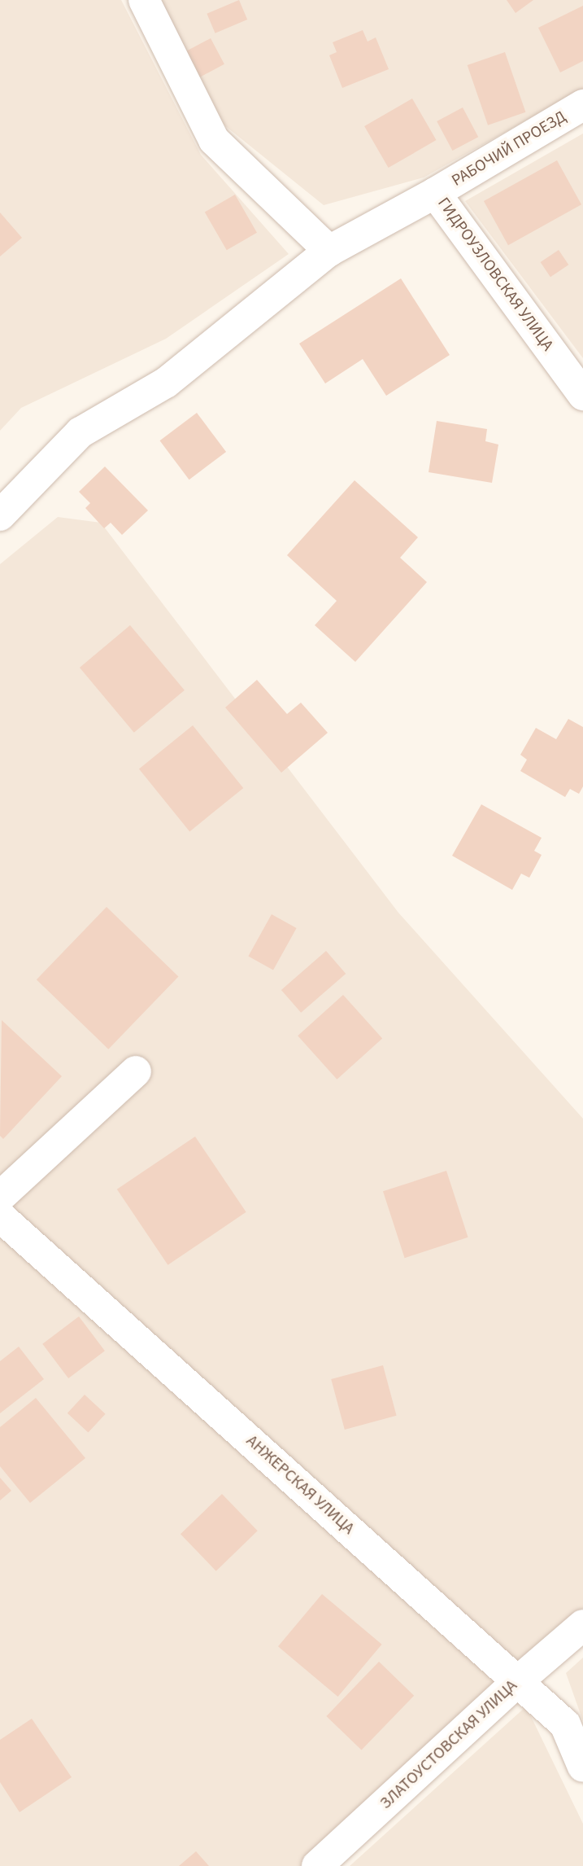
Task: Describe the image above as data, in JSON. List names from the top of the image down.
{
  "streets": {
    "street": [
      "РАБОЧИЙ ПРОЕЗД",
      "ГИДРОУЗЛОВСКАЯ УЛИЦА",
      "АНЖЕРСКАЯ УЛИЦА",
      "ЗЛАТОУСТОВСКАЯ УЛИЦА"
    ]
  },
  "crossings": [
    ["РАБОЧИЙ ПРОЕЗД", "ГИДРОУЗЛОВСКАЯ УЛИЦА"],
    ["АНЖЕРСКАЯ УЛИЦА", "ЗЛАТОУСТОВСКАЯ УЛИЦА"]
  ]
}
